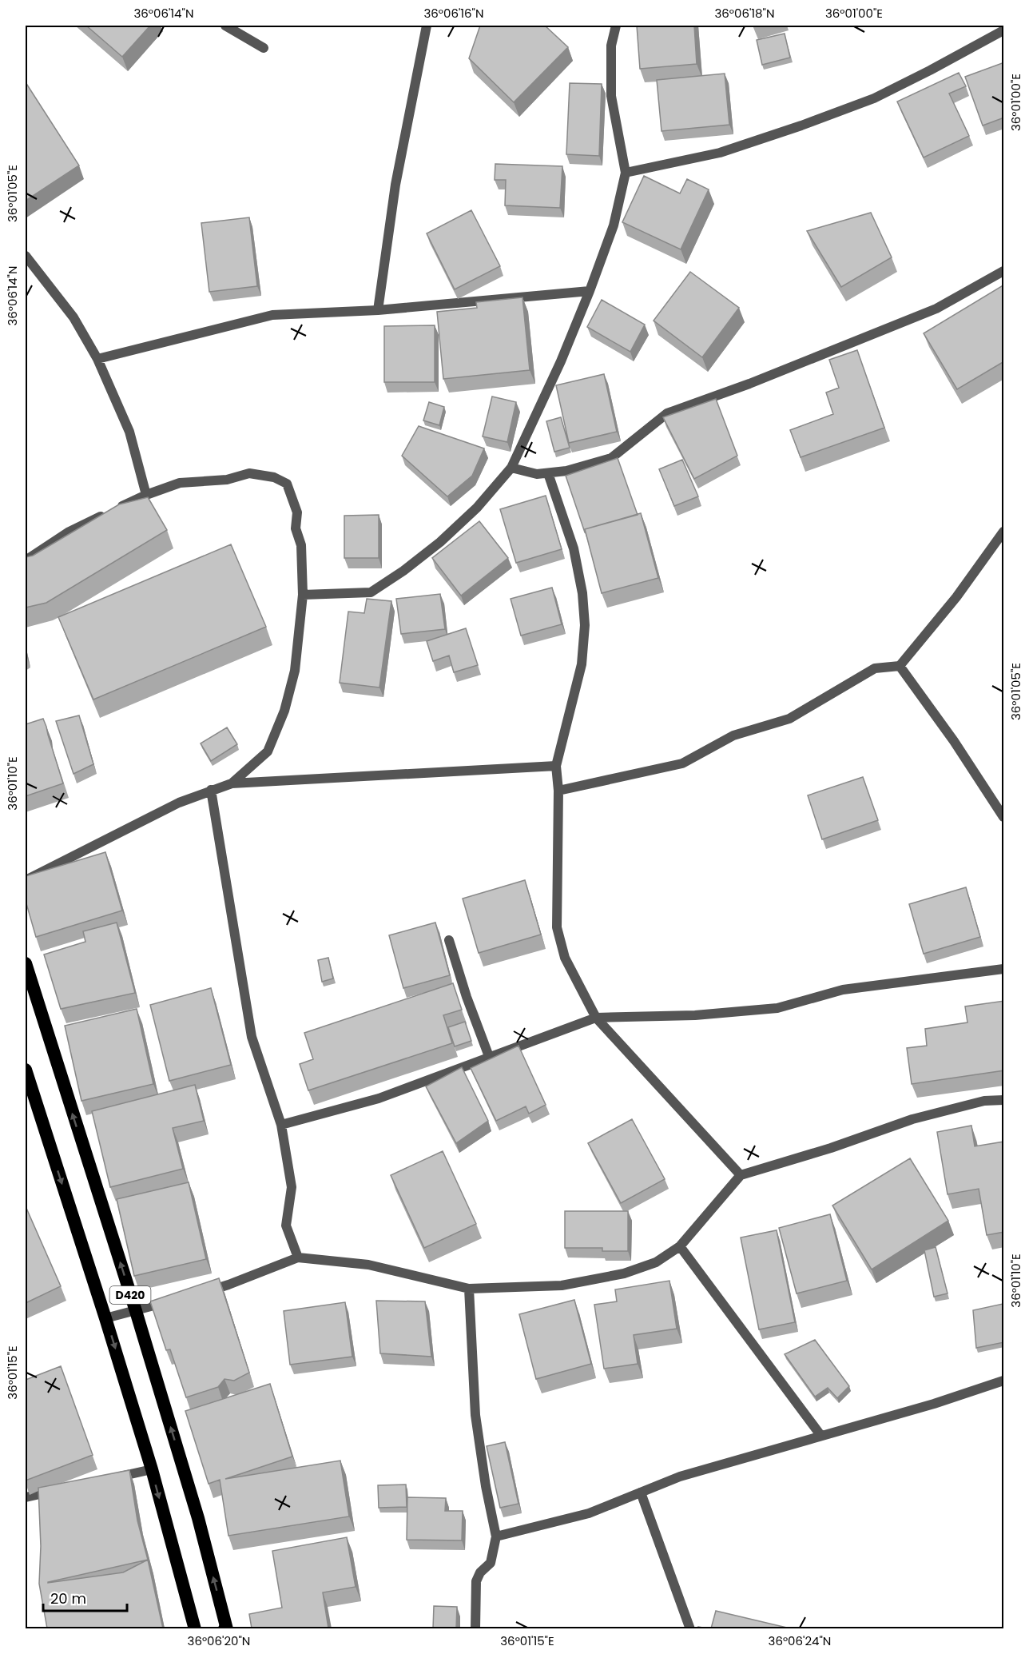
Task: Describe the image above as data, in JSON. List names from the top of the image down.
{
  "streets": {
    "highway": ["D420"]
  },
  "scale_bar": "20 m",
  "coordinates": [
    "36°06'14\"N",
    "36°06'16\"N",
    "36°06'18\"N",
    "36°01'00\"E",
    "36°01'05\"E",
    "36°01'10\"E",
    "36°01'15\"E",
    "36°06'20\"N",
    "36°06'24\"N"
  ]
}
